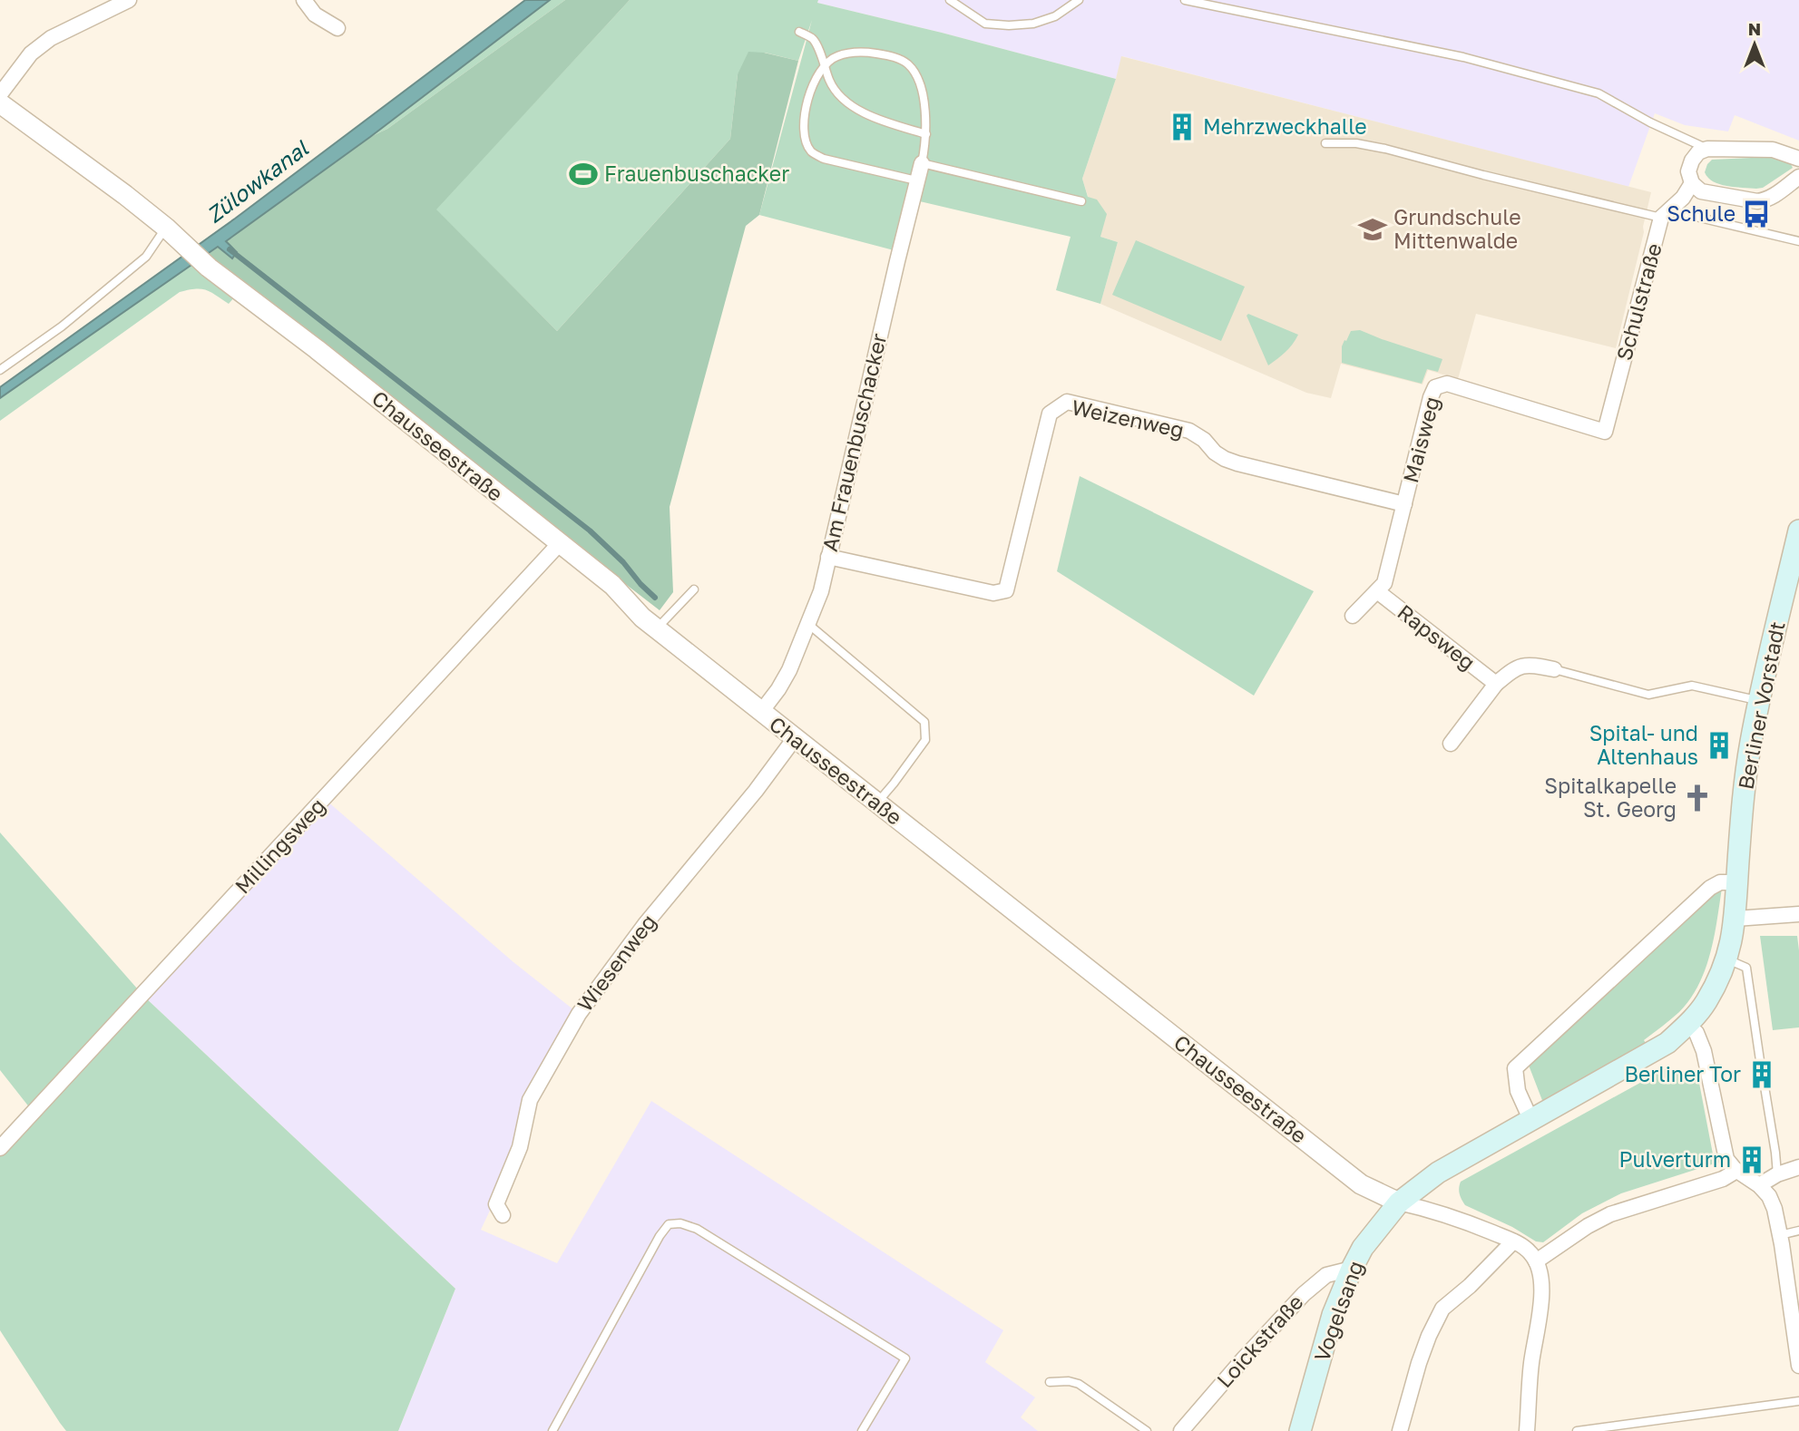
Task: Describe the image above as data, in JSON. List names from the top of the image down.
{
  "streets": {
    "main road": ["Berliner Vorstadt", "Vogelsang"],
    "street": [
      "Schulstraße",
      "Weizenweg",
      "Maisweg",
      "Am Frauenbuschacker",
      "Chausseestraße",
      "Rapsweg",
      "Millingsweg",
      "Wiesenweg",
      "Loickstraße"
    ]
  },
  "crossings": [
    ["Schulstraße", "Maisweg"],
    ["Weizenweg", "Maisweg"],
    ["Weizenweg", "Am Frauenbuschacker"],
    ["Maisweg", "Rapsweg"],
    ["Am Frauenbuschacker", "Chausseestraße"],
    ["Chausseestraße", "Berliner Vorstadt"],
    ["Chausseestraße", "Millingsweg"],
    ["Chausseestraße", "Wiesenweg"],
    ["Chausseestraße", "Vogelsang"],
    ["Berliner Vorstadt", "Vogelsang"],
    ["Vogelsang", "Loickstraße"]
  ],
  "water": ["Zülowkanal"],
  "places": {
    "building": [
      "Mehrzweckhalle",
      "Spital- und Altenhaus",
      "Berliner Tor",
      "Pulverturm"
    ],
    "sports": ["Frauenbuschacker"],
    "bus stop": ["Schule"],
    "school or university": ["Grundschule Mittenwalde"],
    "church": ["Spitalkapelle St. Georg"]
  },
  "north": "top"
}
